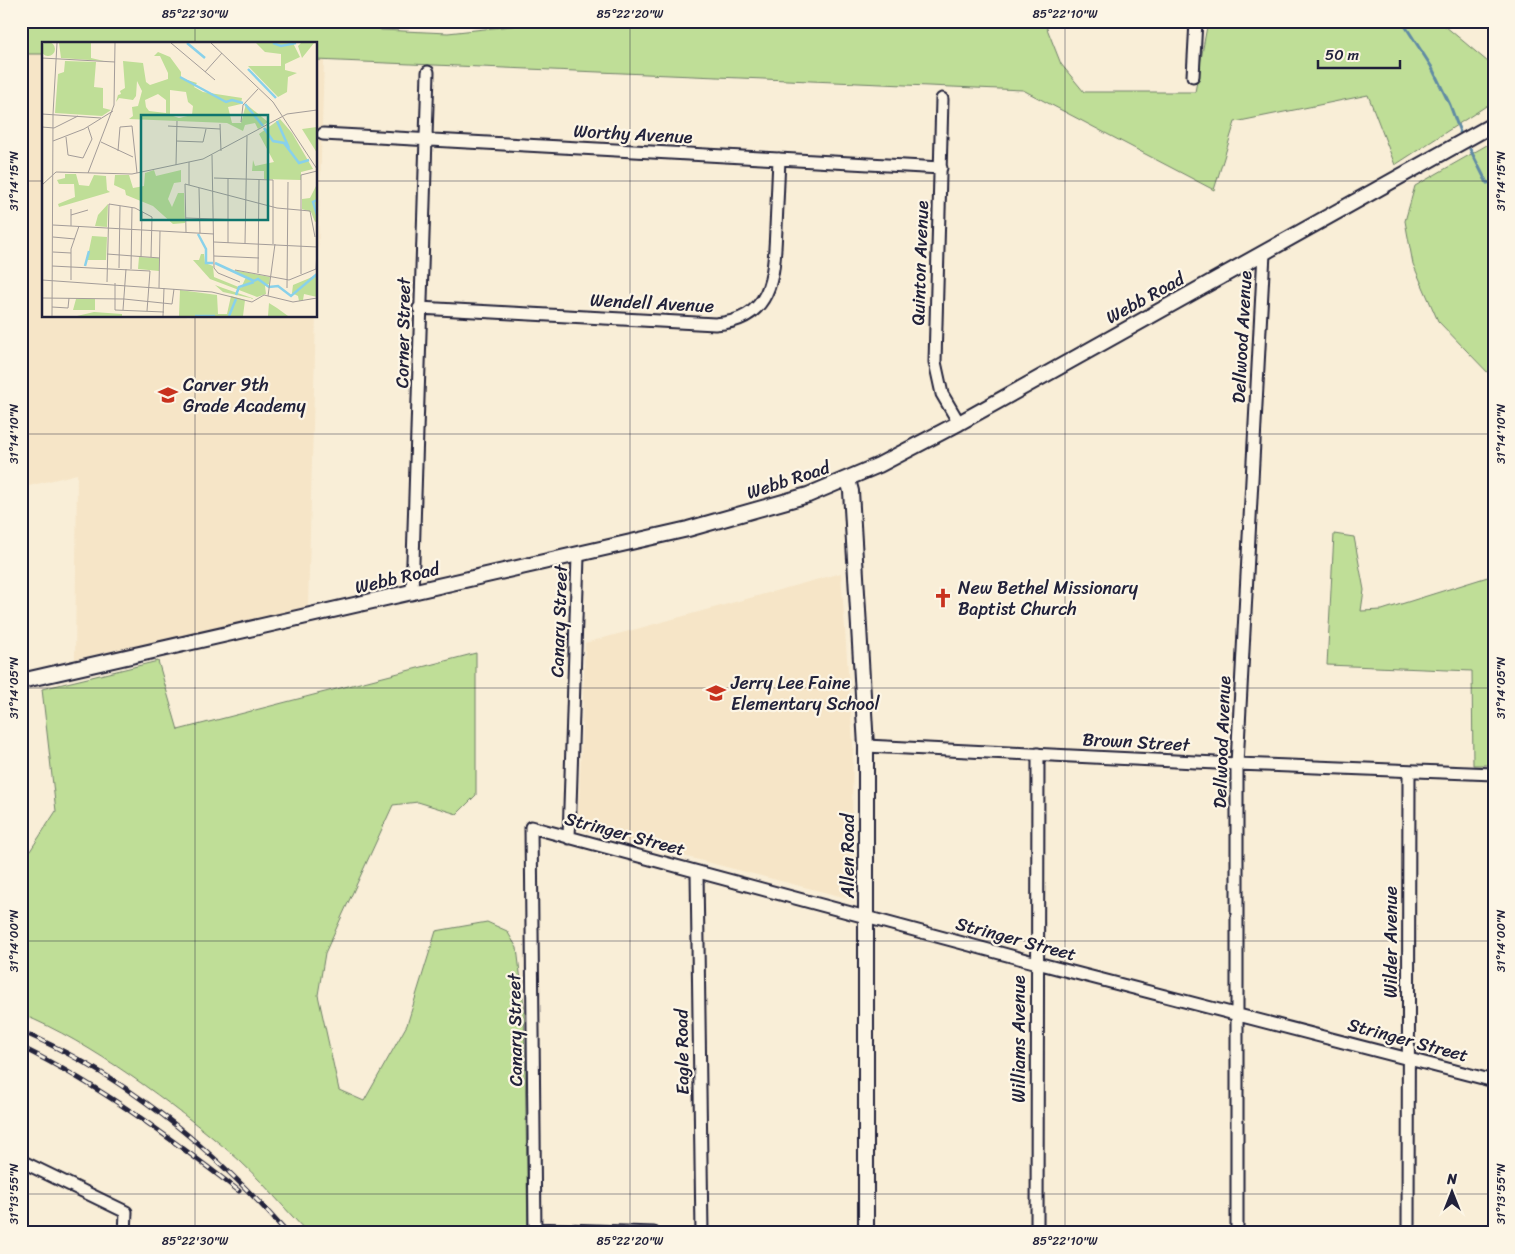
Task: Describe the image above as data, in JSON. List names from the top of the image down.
{
  "streets": {
    "street": [
      "Worthy Avenue",
      "Quinton Avenue",
      "Webb Road",
      "Wendell Avenue",
      "Corner Street",
      "Dellwood Avenue",
      "Canary Street",
      "Brown Street",
      "Stringer Street",
      "Allen Road",
      "Wilder Avenue",
      "Williams Avenue",
      "Eagle Road"
    ]
  },
  "crossings": [
    ["Worthy Avenue", "Quinton Avenue"],
    ["Worthy Avenue", "Wendell Avenue"],
    ["Worthy Avenue", "Corner Street"],
    ["Quinton Avenue", "Webb Road"],
    ["Webb Road", "Corner Street"],
    ["Webb Road", "Dellwood Avenue"],
    ["Webb Road", "Canary Street"],
    ["Webb Road", "Allen Road"],
    ["Wendell Avenue", "Corner Street"],
    ["Dellwood Avenue", "Brown Street"],
    ["Dellwood Avenue", "Stringer Street"],
    ["Canary Street", "Stringer Street"],
    ["Brown Street", "Allen Road"],
    ["Brown Street", "Wilder Avenue"],
    ["Brown Street", "Williams Avenue"],
    ["Stringer Street", "Allen Road"],
    ["Stringer Street", "Wilder Avenue"],
    ["Stringer Street", "Williams Avenue"],
    ["Stringer Street", "Eagle Road"]
  ],
  "places": {
    "school or university": ["Carver 9th Grade Academy", "Jerry Lee Faine Elementary School"],
    "church": ["New Bethel Missionary Baptist Church"]
  },
  "scale_bar": "50 m",
  "north": "top",
  "coordinates": [
    "85°22'30\"W",
    "85°22'20\"W",
    "85°22'10\"W",
    "31°14'15\"N",
    "31°14'10\"N",
    "31°14'05\"N",
    "31°14'00\"N",
    "31°13'55\"N"
  ]
}
